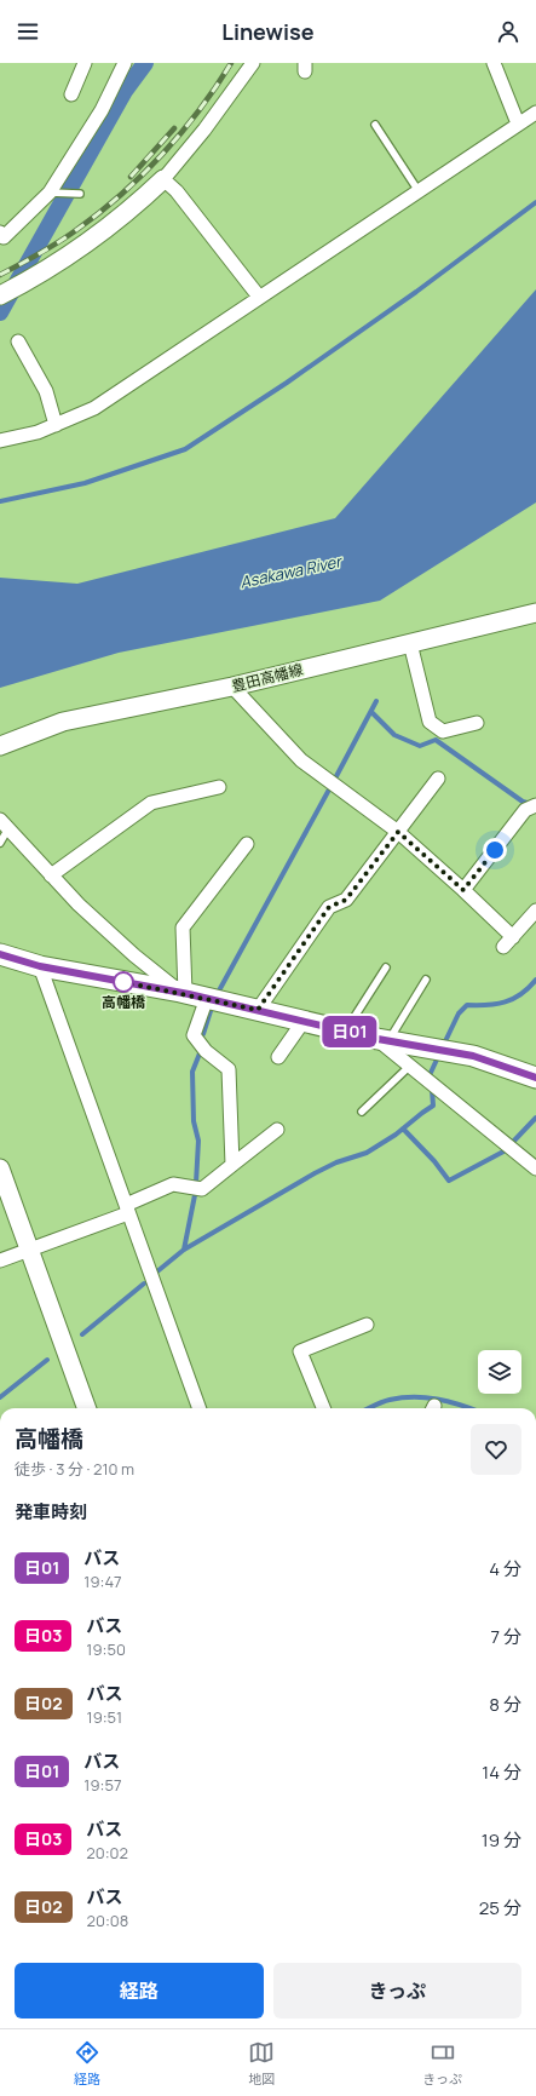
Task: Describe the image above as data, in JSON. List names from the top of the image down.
{
  "streets": {
    "main road": ["豊田高幡線"]
  },
  "water": ["Asakawa River"],
  "places": ["高幡橋"],
  "lines": ["bus line 日01"],
  "page": {
    "header": "Linewise",
    "on_map": "日01",
    "heading": [
      ["高幡橋", "徒歩 · 3 分 · 210 m"],
      "発車時刻"
    ],
    "list": [
      {
        "mark": "日01",
        "name": "バス",
        "note": "19:47",
        "value": "4 分"
      },
      {
        "mark": "日03",
        "name": "バス",
        "note": "19:50",
        "value": "7 分"
      },
      {
        "mark": "日02",
        "name": "バス",
        "note": "19:51",
        "value": "8 分"
      },
      {
        "mark": "日01",
        "name": "バス",
        "note": "19:57",
        "value": "14 分"
      },
      {
        "mark": "日03",
        "name": "バス",
        "note": "20:02",
        "value": "19 分"
      },
      {
        "mark": "日02",
        "name": "バス",
        "note": "20:08",
        "value": "25 分"
      }
    ],
    "buttons": ["経路", "きっぷ"],
    "tabs": ["経路", "地図", "きっぷ"]
  }
}
